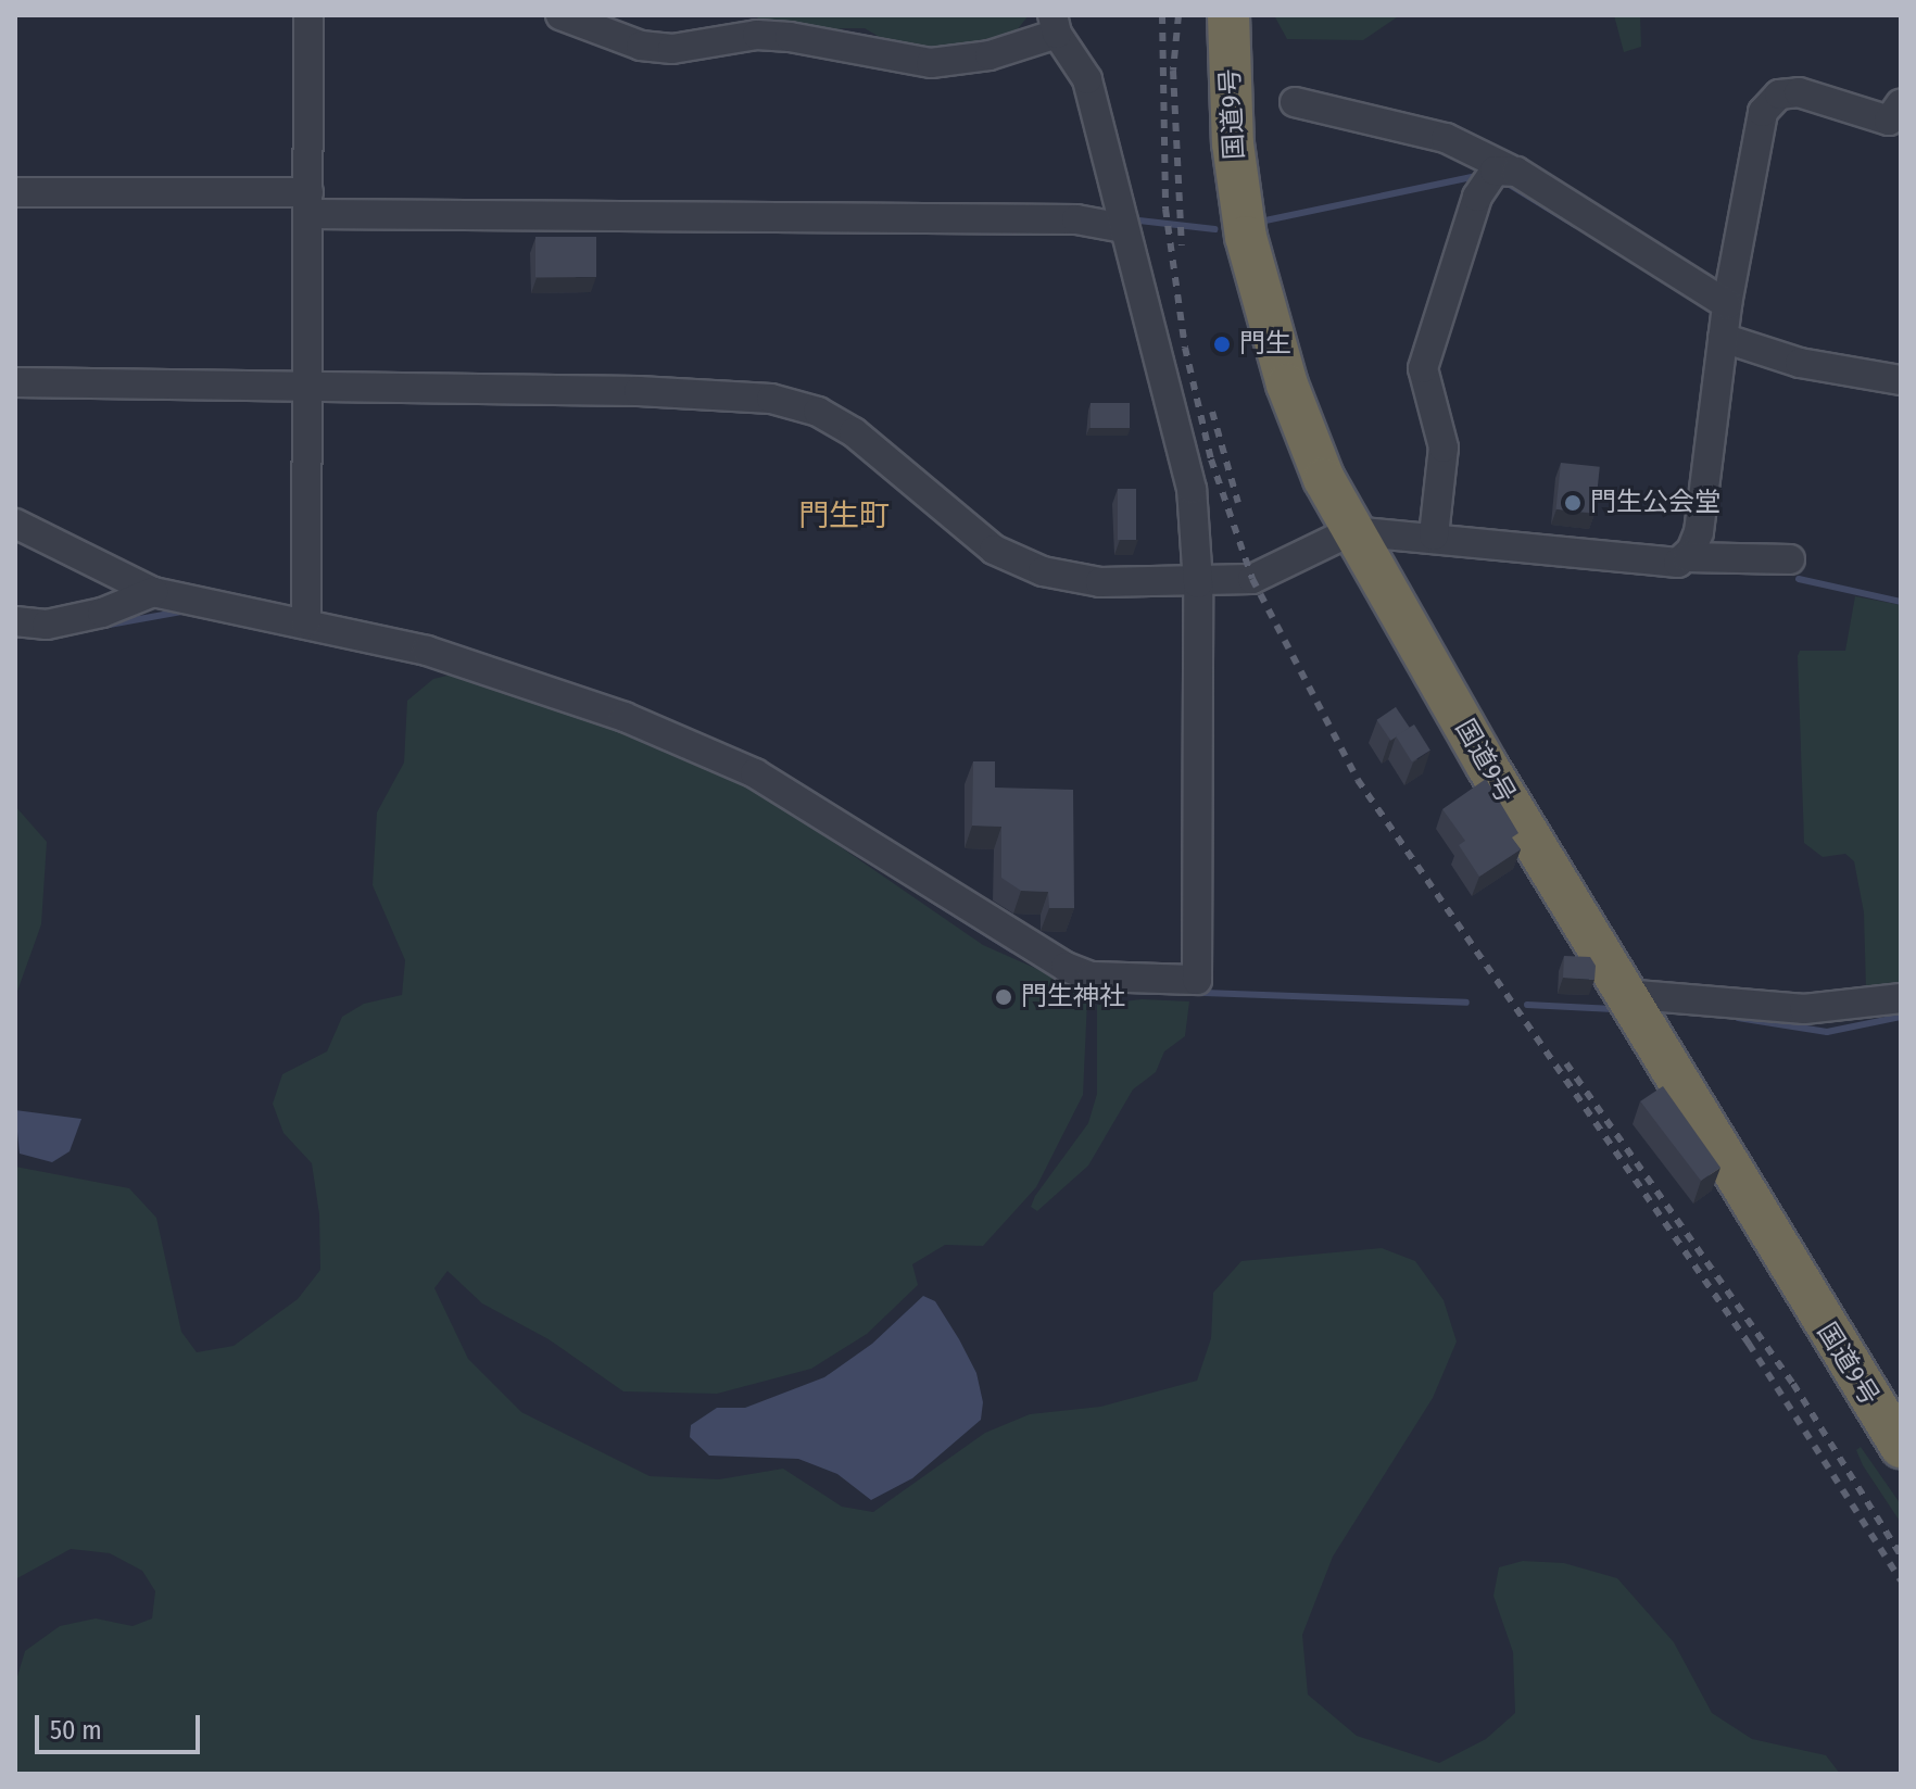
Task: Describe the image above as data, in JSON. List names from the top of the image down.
{
  "streets": {
    "highway": ["国道9号"]
  },
  "districts": ["門生町"],
  "places": ["門生", "門生公会堂", "門生神社"],
  "scale_bar": "50 m"
}
